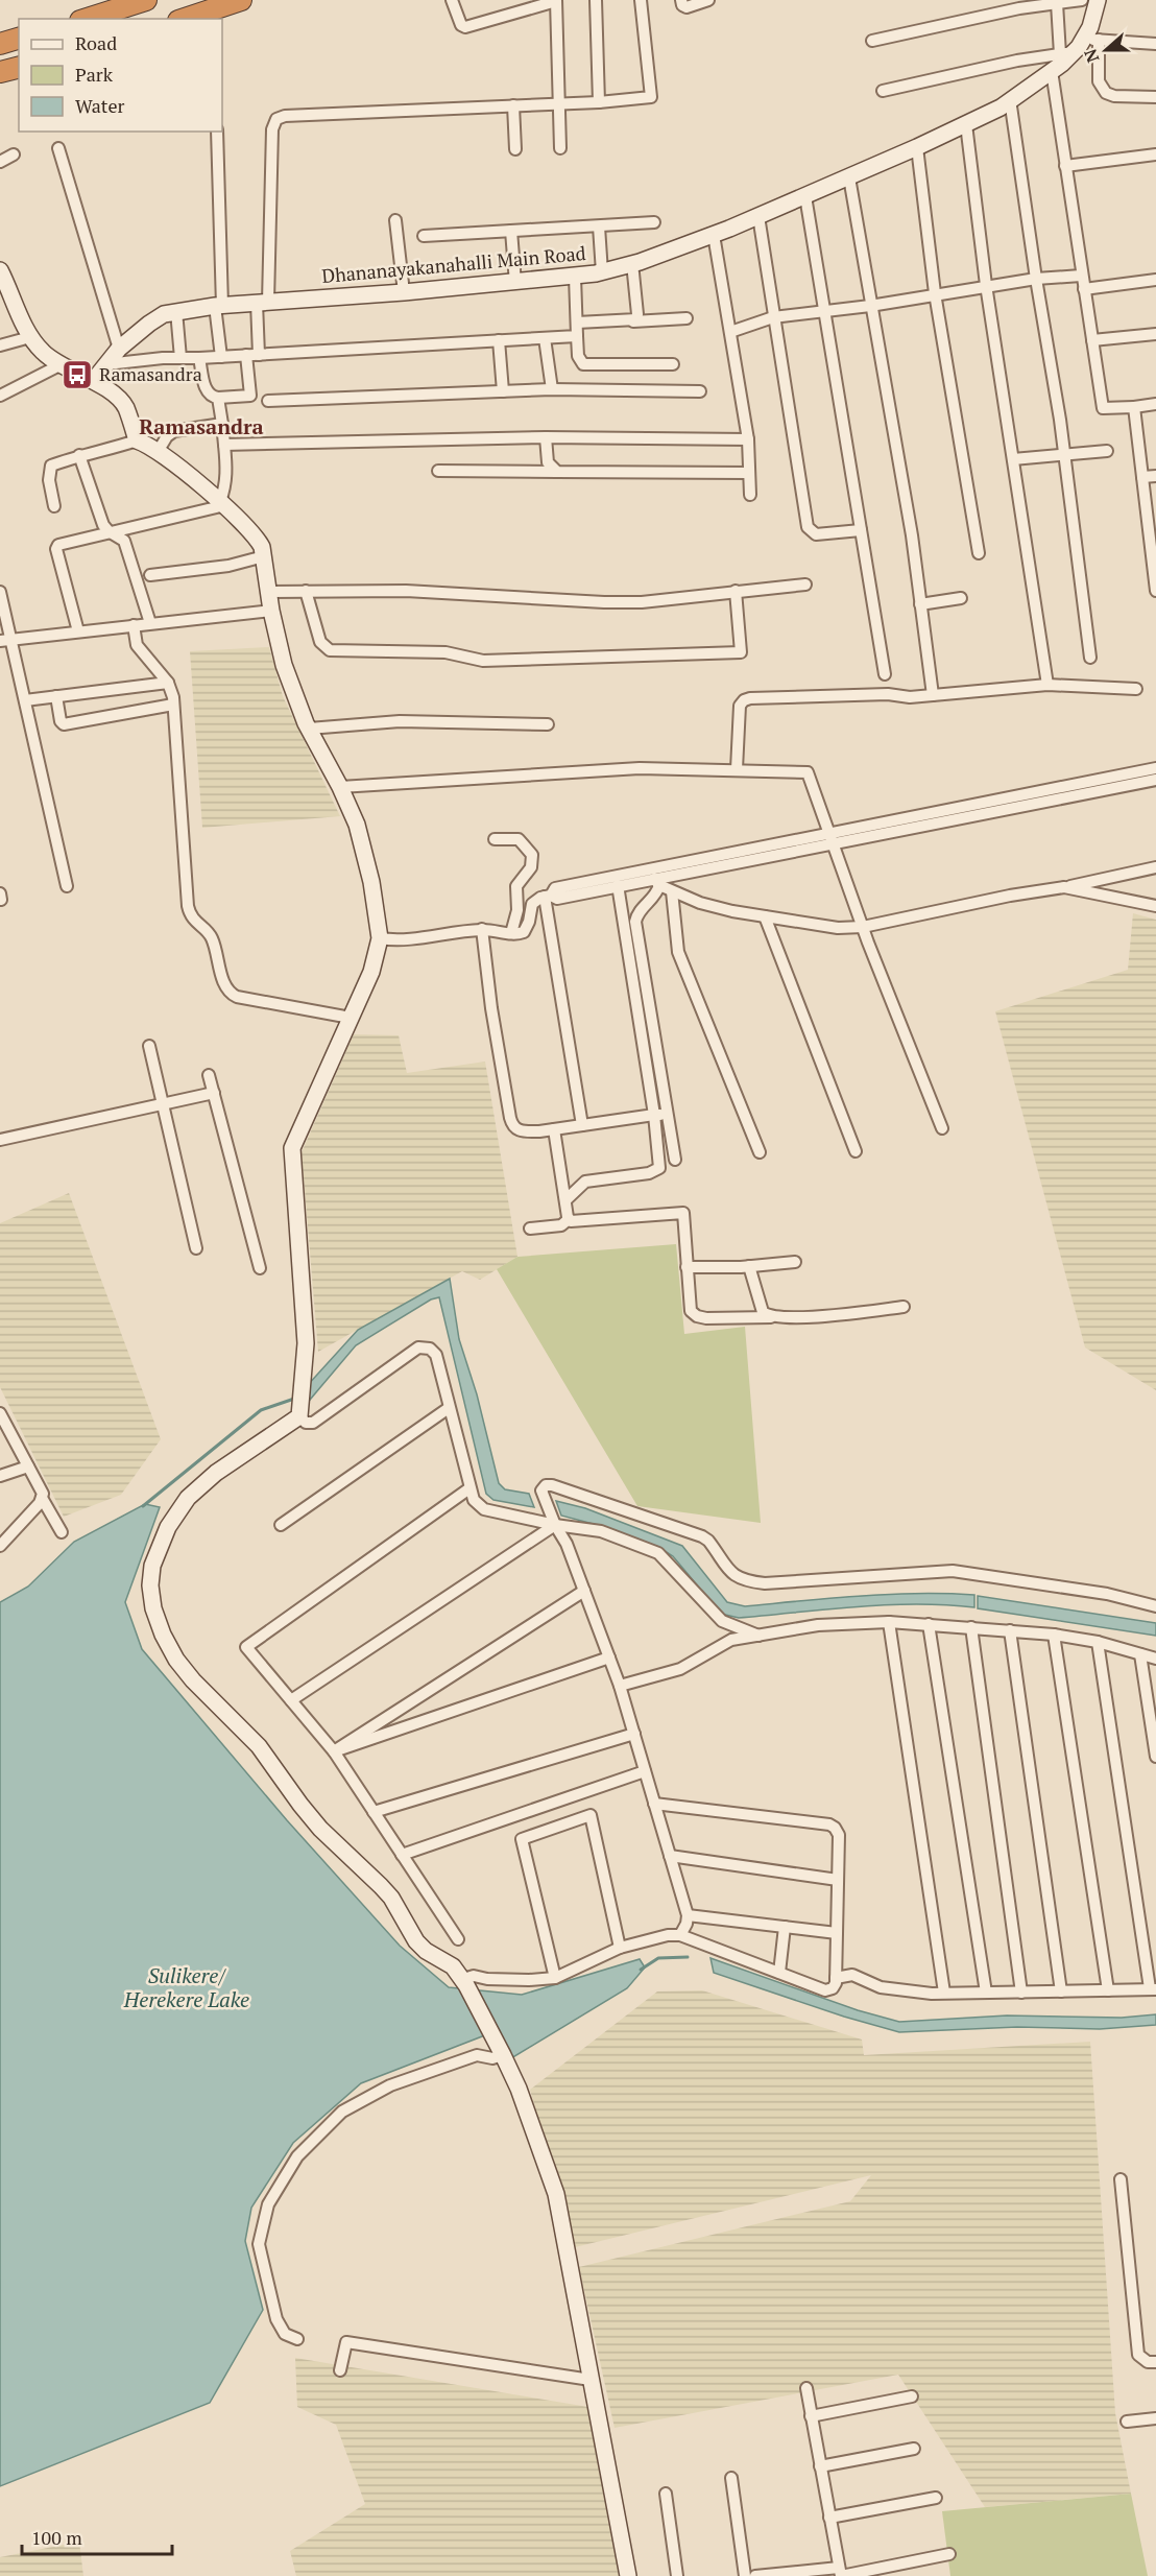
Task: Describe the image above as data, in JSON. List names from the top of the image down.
{
  "streets": {
    "street": ["Dhananayakanahalli Main Road"]
  },
  "districts": ["Ramasandra"],
  "water": ["Sulikere/ Herekere Lake"],
  "places": {
    "bus stop": ["Ramasandra"]
  },
  "legend": ["Road", "Park", "Water"],
  "scale_bar": "100 m",
  "north": "left"
}
